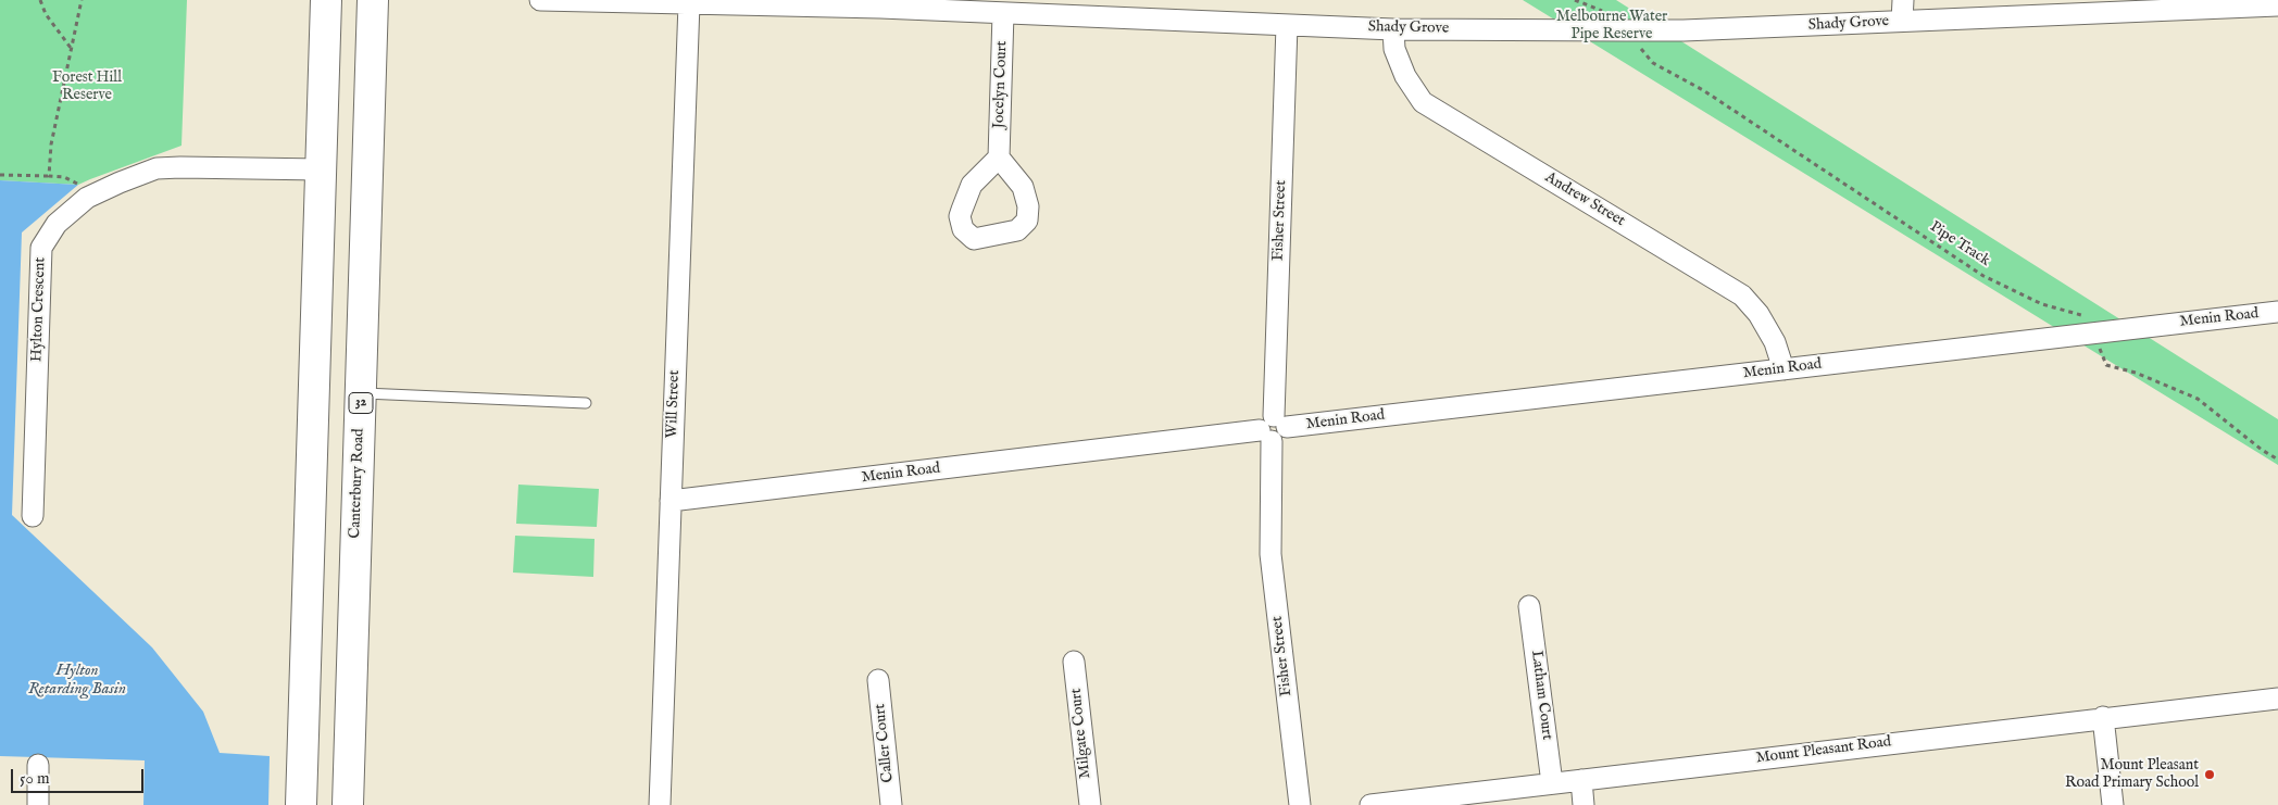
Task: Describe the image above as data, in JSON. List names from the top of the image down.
{
  "streets": {
    "main road": ["32", "Canterbury Road"],
    "street": [
      "Shady Grove",
      "Jocelyn Court",
      "Andrew Street",
      "Fisher Street",
      "Hylton Crescent",
      "Menin Road",
      "Will Street",
      "Latham Court",
      "Milgate Court",
      "Caller Court",
      "Mount Pleasant Road"
    ],
    "path": ["Pipe Track"]
  },
  "crossings": [
    ["Shady Grove", "Jocelyn Court"],
    ["Shady Grove", "Andrew Street"],
    ["Shady Grove", "Fisher Street"],
    ["Shady Grove", "Pipe Track"],
    ["Shady Grove", "Will Street"],
    ["Andrew Street", "Menin Road"],
    ["Fisher Street", "Menin Road"],
    ["Pipe Track", "Menin Road"],
    ["Menin Road", "Will Street"],
    ["Latham Court", "Mount Pleasant Road"]
  ],
  "water": ["Hylton Retarding Basin"],
  "parks": ["Melbourne Water Pipe Reserve", "Forest Hill Reserve"],
  "places": ["Mount Pleasant Road Primary School"],
  "scale_bar": "50 m"
}
